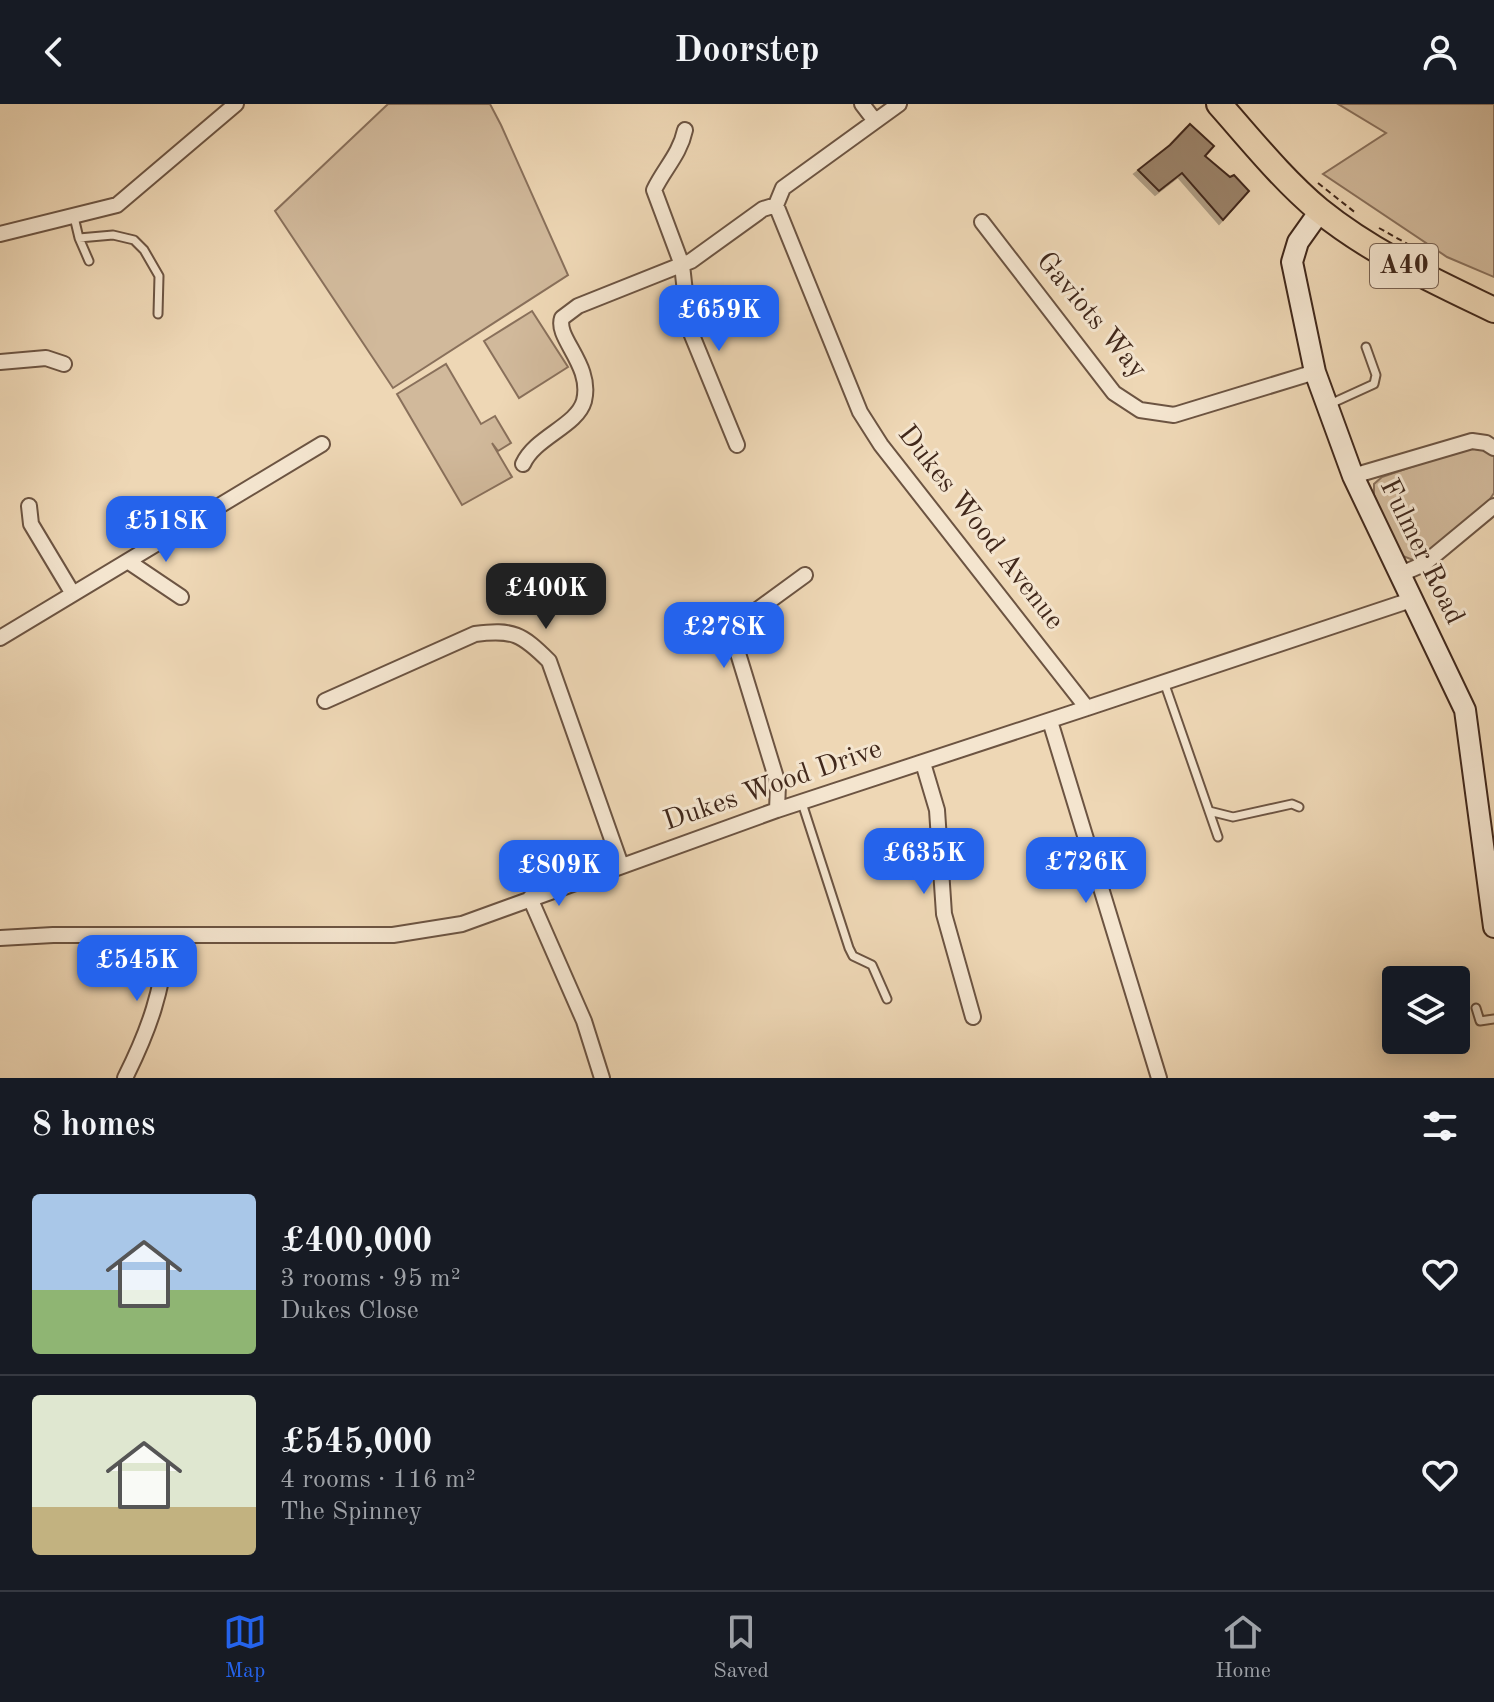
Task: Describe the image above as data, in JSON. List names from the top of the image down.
{
  "streets": {
    "main road": ["A40"],
    "street": [
      "Gaviots Way",
      "Dukes Wood Avenue",
      "Fulmer Road",
      "Dukes Wood Drive"
    ]
  },
  "crossings": [
    ["A40", "Fulmer Road"],
    ["Gaviots Way", "Fulmer Road"],
    ["Dukes Wood Avenue", "Dukes Wood Drive"]
  ],
  "page": {
    "header": "Doorstep",
    "price": [
      "£659K",
      "£518K",
      "£400K",
      "£278K",
      "£635K",
      "£726K",
      "£809K",
      "£545K"
    ],
    "heading": "8 homes",
    "list": [
      {
        "name": "£400,000",
        "note": "3 rooms · 95 m² · Dukes Close"
      },
      {
        "name": "£545,000",
        "note": "4 rooms · 116 m² · The Spinney"
      }
    ],
    "tabs": ["Map", "Saved", "Home"]
  }
}
